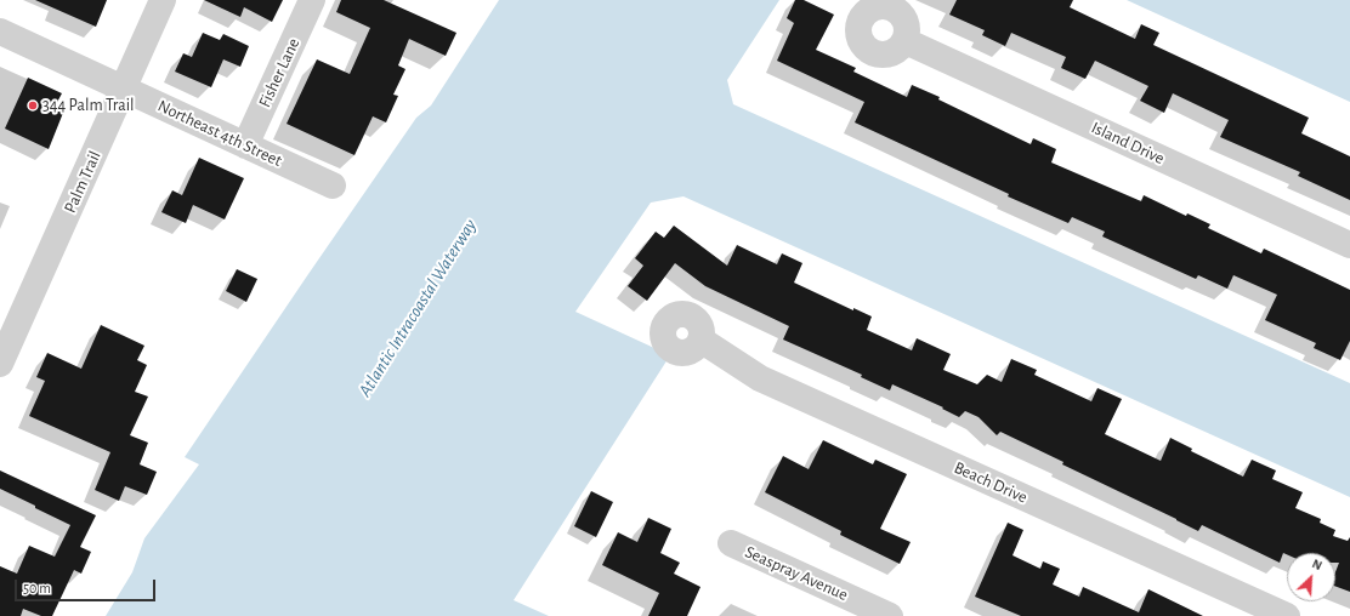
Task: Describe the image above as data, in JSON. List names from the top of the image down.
{
  "streets": {
    "street": [
      "Fisher Lane",
      "Northeast 4th Street",
      "Island Drive",
      "Palm Trail",
      "Beach Drive",
      "Seaspray Avenue"
    ]
  },
  "crossings": [
    ["Fisher Lane", "Northeast 4th Street"],
    ["Northeast 4th Street", "Palm Trail"]
  ],
  "water": ["Atlantic Intracoastal Waterway"],
  "places": ["344 Palm Trail"],
  "scale_bar": "50 m",
  "north": "top right"
}
